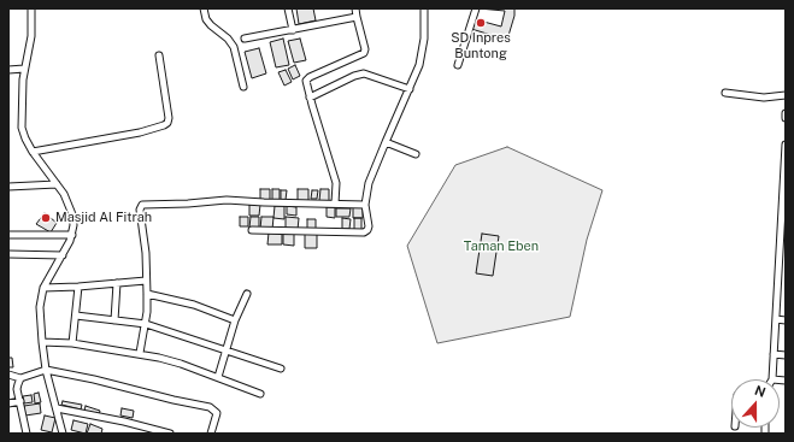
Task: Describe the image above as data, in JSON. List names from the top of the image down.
{
  "parks": ["Taman Eben"],
  "places": ["SD Inpres Buntong", "Masjid Al Fitrah"],
  "north": "top"
}
